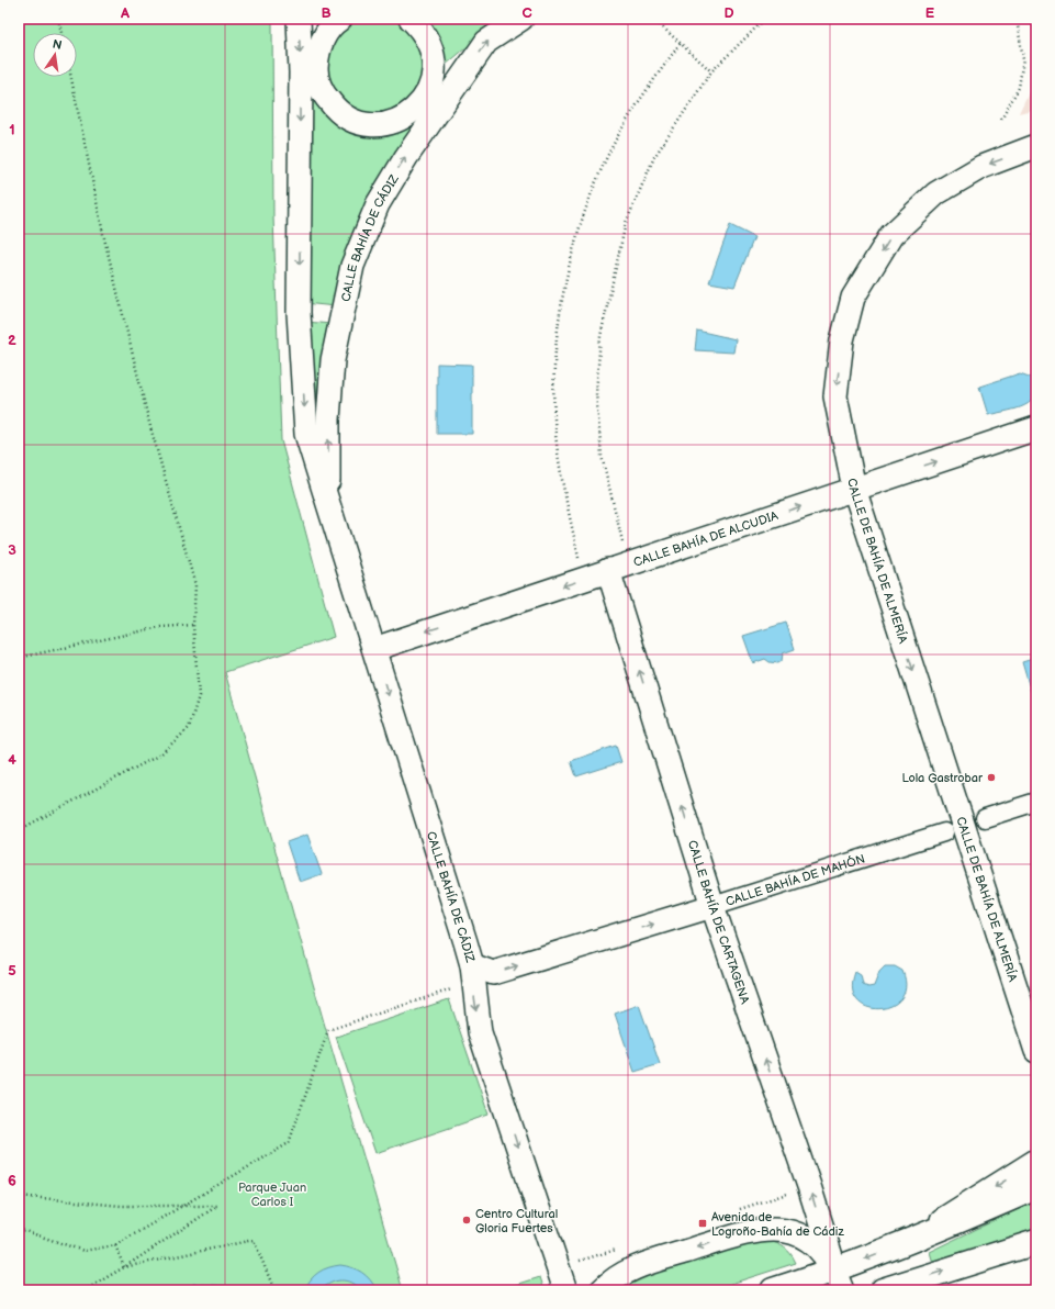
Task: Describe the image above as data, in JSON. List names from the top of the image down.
{
  "streets": {
    "street": [
      "CALLE BAHÍA DE CÁDIZ",
      "CALLE BAHÍA DE ALCUDIA",
      "CALLE DE BAHÍA DE ALMERÍA",
      "CALLE BAHÍA DE MAHÓN",
      "CALLE BAHÍA DE CARTAGENA"
    ]
  },
  "crossings": [
    ["CALLE BAHÍA DE CÁDIZ", "CALLE BAHÍA DE ALCUDIA"],
    ["CALLE BAHÍA DE CÁDIZ", "CALLE BAHÍA DE MAHÓN"],
    ["CALLE BAHÍA DE ALCUDIA", "CALLE DE BAHÍA DE ALMERÍA"],
    ["CALLE BAHÍA DE ALCUDIA", "CALLE BAHÍA DE CARTAGENA"],
    ["CALLE BAHÍA DE MAHÓN", "CALLE BAHÍA DE CARTAGENA"]
  ],
  "one_way": ["CALLE DE BAHÍA DE ALMERÍA", "CALLE BAHÍA DE MAHÓN", "CALLE BAHÍA DE CARTAGENA"],
  "parks": ["Parque Juan Carlos I"],
  "places": {
    "other": ["Lola Gastrobar", "Centro Cultural Gloria Fuertes"],
    "transit": ["Avenida de Logroño-Bahía de Cádiz"]
  },
  "north": "top",
  "grid": {
    "columns": [
      "A",
      "B",
      "C",
      "D",
      "E"
    ],
    "rows": [
      "1",
      "2",
      "3",
      "4",
      "5",
      "6"
    ]
  }
}
